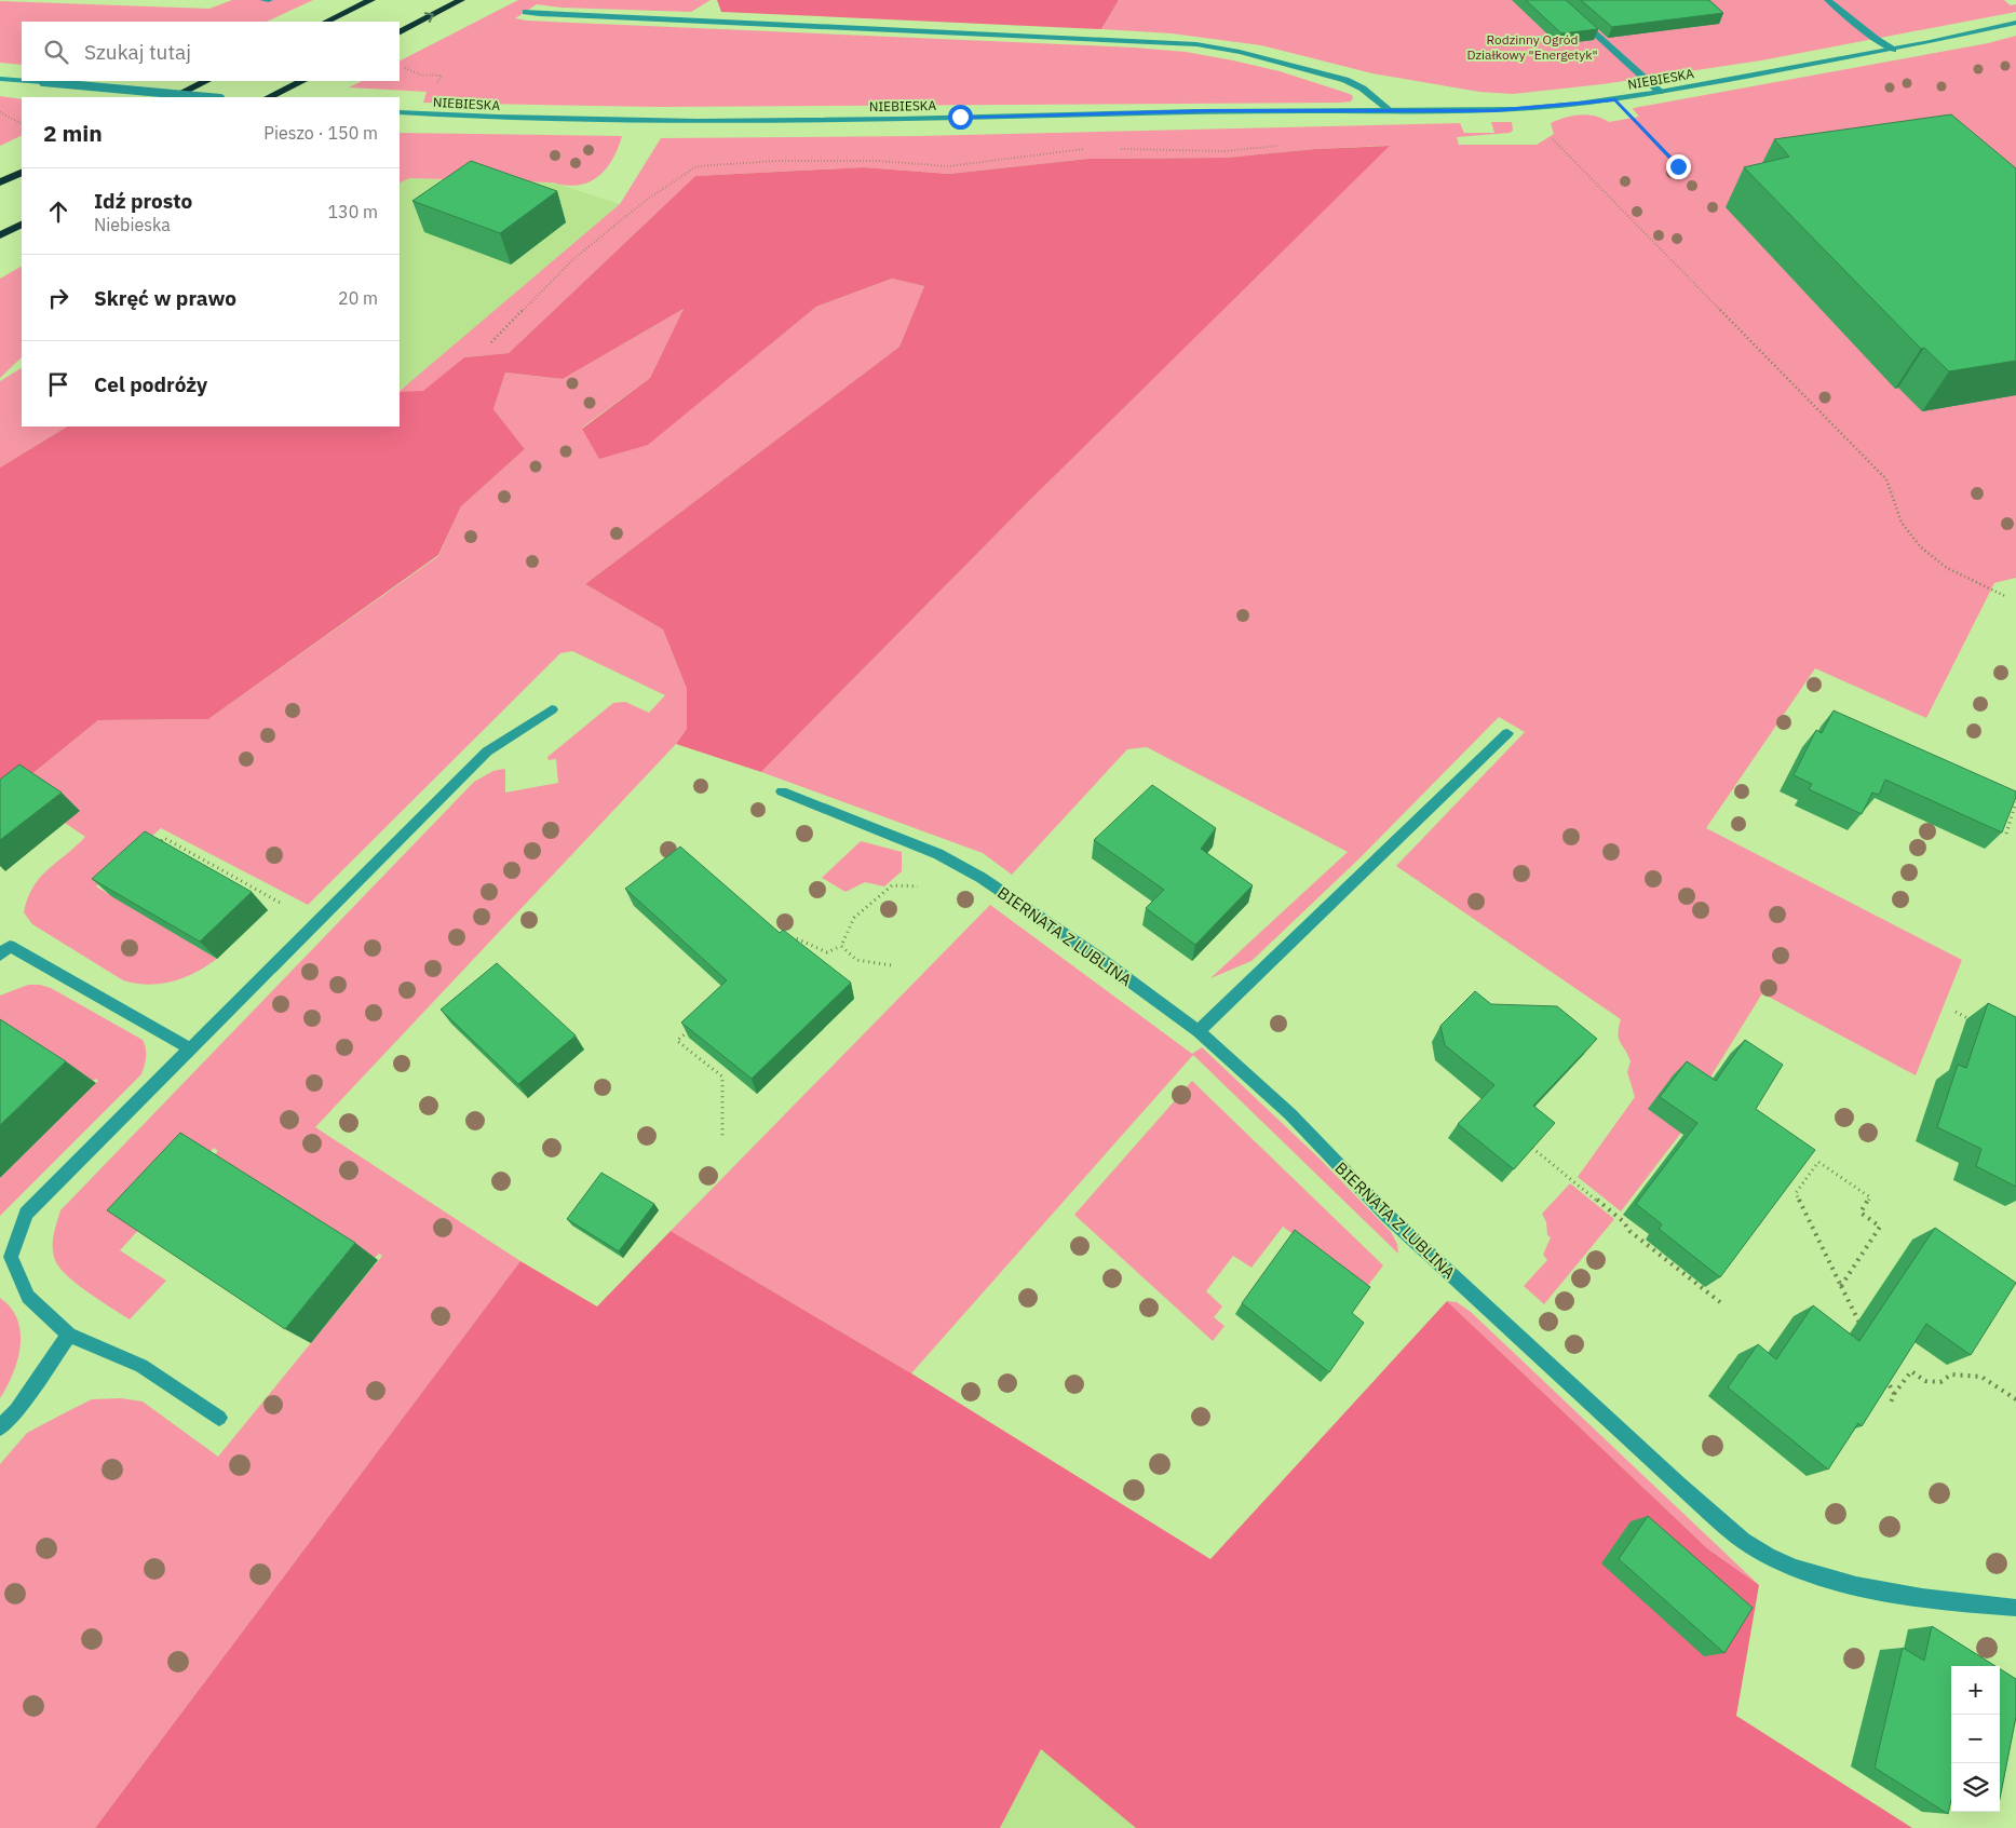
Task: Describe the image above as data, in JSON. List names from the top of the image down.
{
  "streets": {
    "street": ["NIEBIESKA", "BIERNATA Z LUBLINA"]
  },
  "parks": ["Rodzinny Ogród Działkowy \"Energetyk\""],
  "page": {
    "search": "Szukaj tutaj",
    "heading": ["2 min", "Pieszo · 150 m"],
    "list": [
      ["Idź prosto", "Niebieska", "130 m"],
      ["Skręć w prawo", "20 m"],
      "Cel podróży"
    ],
    "map_buttons": ["+", "−"]
  }
}
